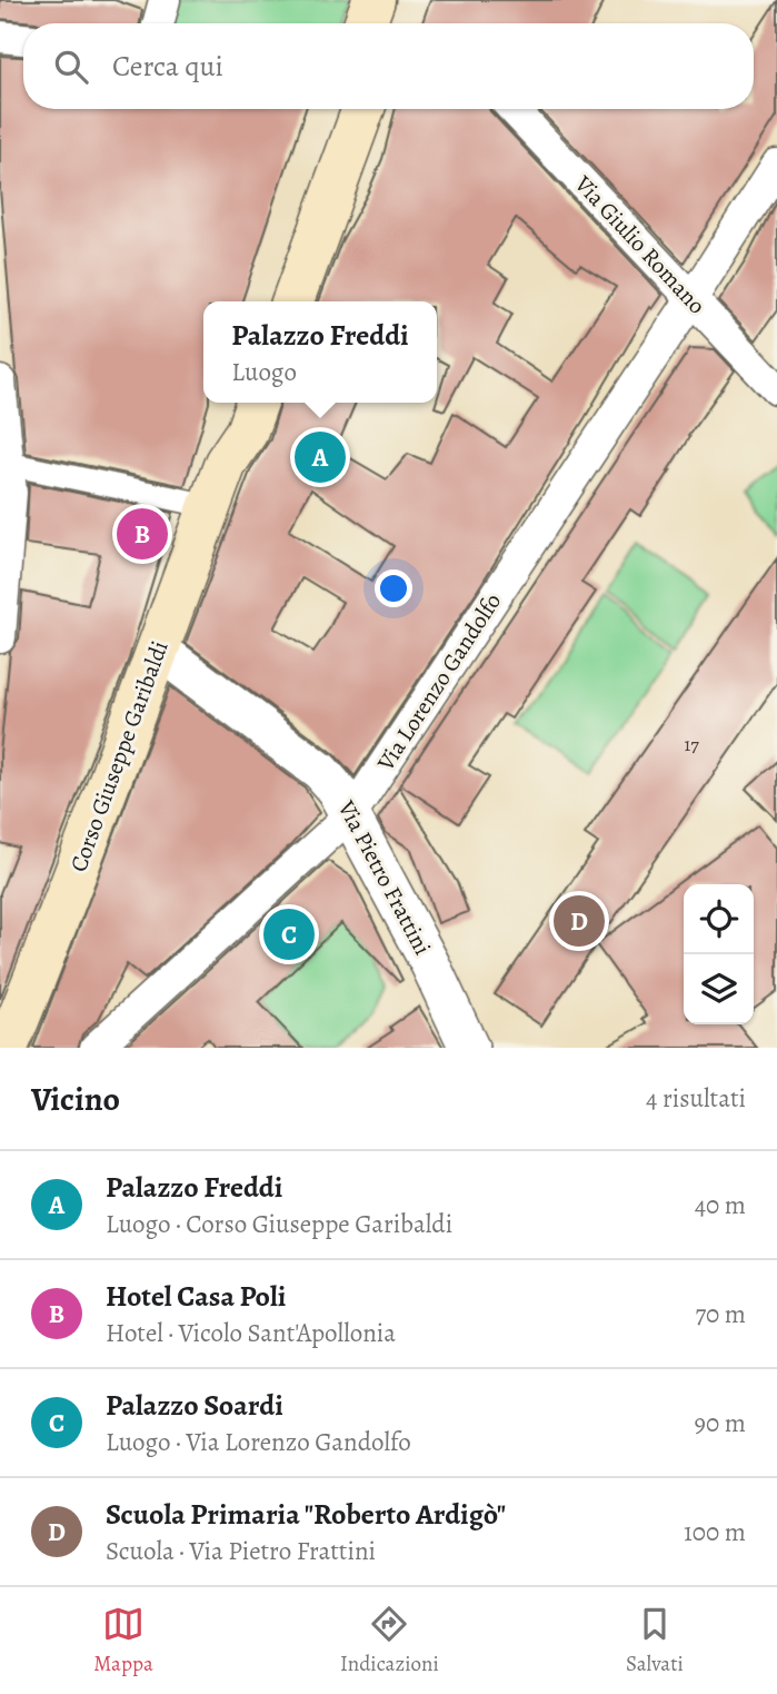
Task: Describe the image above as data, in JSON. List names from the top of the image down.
{
  "streets": {
    "main road": ["Corso Giuseppe Garibaldi"],
    "street": ["Via Giulio Romano", "Via Lorenzo Gandolfo", "Via Pietro Frattini"]
  },
  "crossings": [
    ["Via Giulio Romano", "Via Lorenzo Gandolfo"],
    ["Via Lorenzo Gandolfo", "Via Pietro Frattini"],
    ["Corso Giuseppe Garibaldi", "Via Pietro Frattini"]
  ],
  "house_numbers": ["17"],
  "page": {
    "search": "Cerca qui",
    "popup": ["Palazzo Freddi", "Luogo"],
    "pins": [
      "A",
      "B",
      "D",
      "C"
    ],
    "heading": ["Vicino", "4 risultati"],
    "list": [
      {
        "mark": "A",
        "name": "Palazzo Freddi",
        "note": "Luogo · Corso Giuseppe Garibaldi",
        "value": "40 m"
      },
      {
        "mark": "B",
        "name": "Hotel Casa Poli",
        "note": "Hotel · Vicolo Sant'Apollonia",
        "value": "70 m"
      },
      {
        "mark": "C",
        "name": "Palazzo Soardi",
        "note": "Luogo · Via Lorenzo Gandolfo",
        "value": "90 m"
      },
      {
        "mark": "D",
        "name": "Scuola Primaria \"Roberto Ardigò\"",
        "note": "Scuola · Via Pietro Frattini",
        "value": "100 m"
      }
    ],
    "nav": ["Mappa", "Indicazioni", "Salvati"]
  }
}
